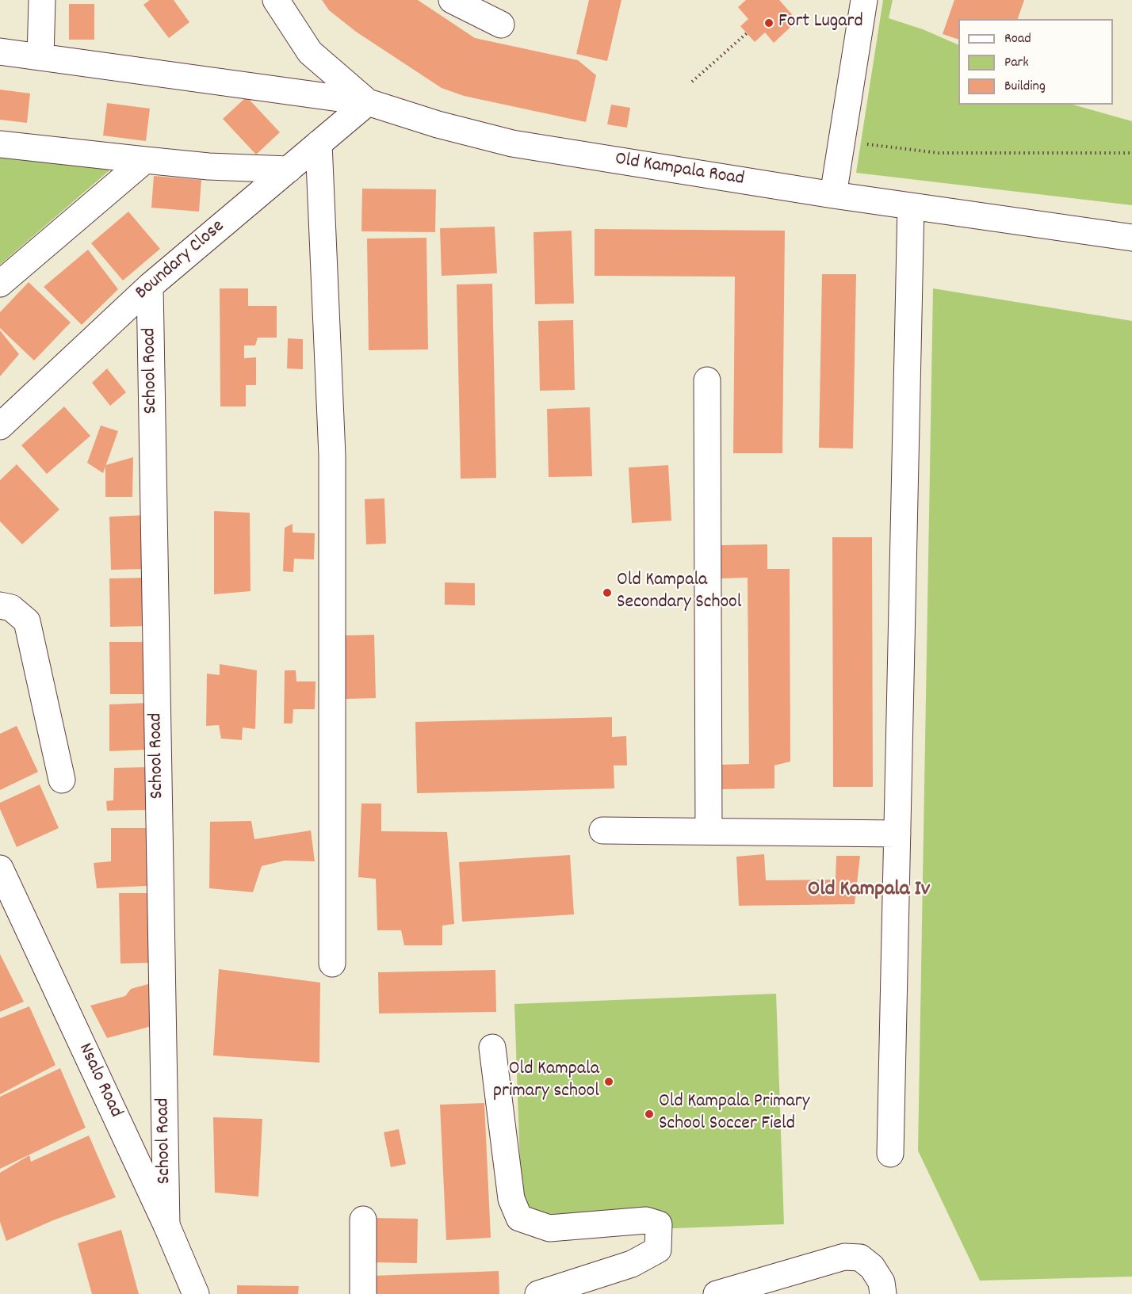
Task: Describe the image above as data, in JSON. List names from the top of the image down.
{
  "streets": {
    "street": [
      "Old Kampala Road",
      "Boundary Close",
      "School Road",
      "Nsalo Road"
    ]
  },
  "crossings": [
    ["Old Kampala Road", "Boundary Close"],
    ["Boundary Close", "School Road"],
    ["School Road", "Nsalo Road"]
  ],
  "districts": ["Old Kampala Iv"],
  "places": [
    "Fort Lugard",
    "Old Kampala Secondary School",
    "Old Kampala primary school",
    "Old Kampala Primary School Soccer Field"
  ],
  "legend": ["Road", "Park", "Building"]
}
